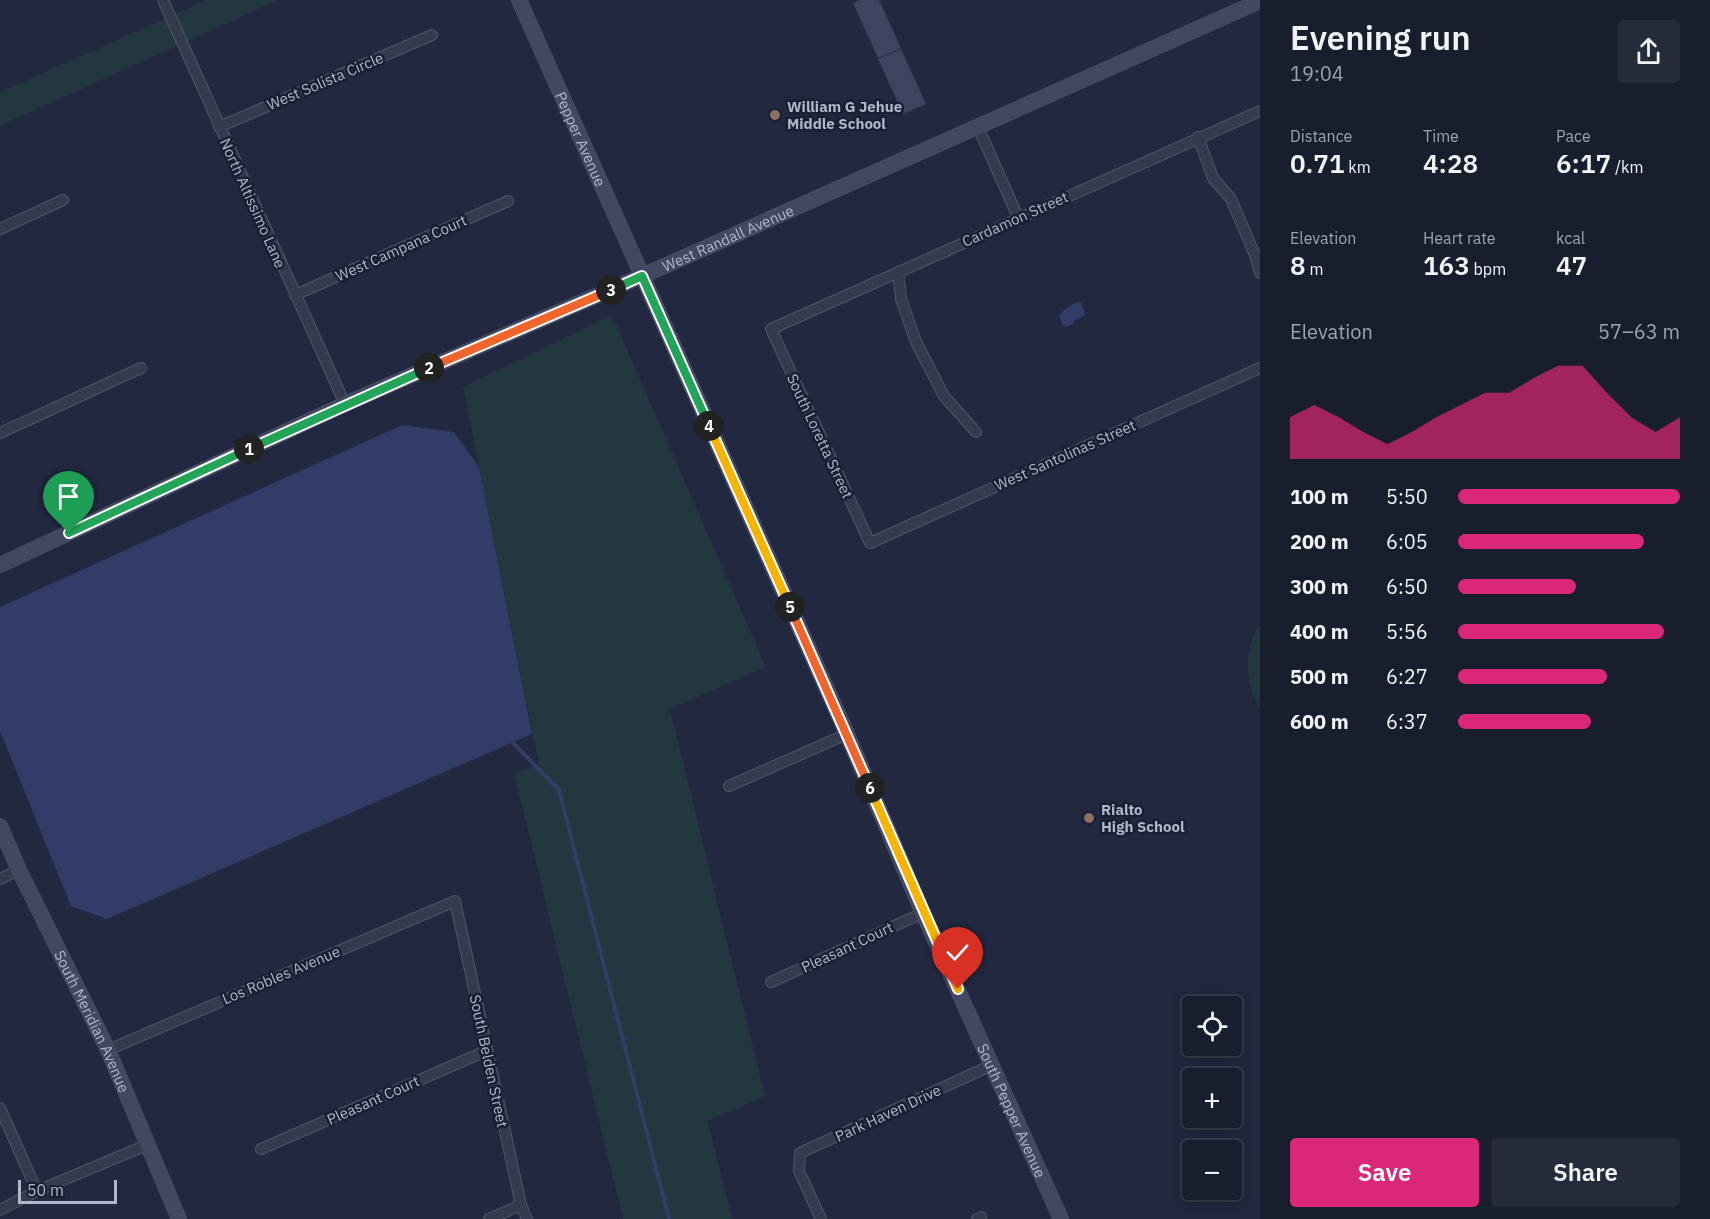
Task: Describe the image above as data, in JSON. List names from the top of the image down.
{
  "streets": {
    "street": [
      "West Solista Circle",
      "Pepper Avenue",
      "North Altissimo Lane",
      "Cardamon Street",
      "West Randall Avenue",
      "West Campana Court",
      "South Loretta Street",
      "West Santolinas Street",
      "Pleasant Court",
      "Los Robles Avenue",
      "South Meridian Avenue",
      "South Belden Street",
      "South Pepper Avenue",
      "Park Haven Drive"
    ]
  },
  "crossings": [
    ["West Solista Circle", "North Altissimo Lane"],
    ["Pepper Avenue", "West Randall Avenue"],
    ["Pepper Avenue", "South Pepper Avenue"],
    ["North Altissimo Lane", "West Randall Avenue"],
    ["North Altissimo Lane", "West Campana Court"],
    ["Cardamon Street", "South Loretta Street"],
    ["West Randall Avenue", "South Pepper Avenue"],
    ["South Loretta Street", "West Santolinas Street"],
    ["Pleasant Court", "South Belden Street"],
    ["Pleasant Court", "South Pepper Avenue"],
    ["Los Robles Avenue", "South Meridian Avenue"],
    ["Los Robles Avenue", "South Belden Street"],
    ["South Pepper Avenue", "Park Haven Drive"]
  ],
  "places": ["William G Jehue Middle School", "Rialto High School"],
  "scale_bar": "50 m",
  "page": {
    "heading": ["Evening run", "19:04"],
    "stats": [
      ["Distance", "0.71 km"],
      ["Time", "4:28"],
      ["Pace", "6:17 /km"],
      ["Elevation", "8 m"],
      ["Heart rate", "163 bpm"],
      ["kcal", "47"]
    ],
    "pins": [
      "3",
      "2",
      "4",
      "1",
      "5",
      "6"
    ],
    "chart": ["Elevation", "57–63 m"],
    "list": [
      {
        "name": "100 m",
        "note": "5:50"
      },
      {
        "name": "200 m",
        "note": "6:05"
      },
      {
        "name": "300 m",
        "note": "6:50"
      },
      {
        "name": "400 m",
        "note": "5:56"
      },
      {
        "name": "500 m",
        "note": "6:27"
      },
      {
        "name": "600 m",
        "note": "6:37"
      }
    ],
    "map_buttons": ["+", "−"],
    "buttons": ["Save", "Share"],
    "scale": "50 m"
  }
}
